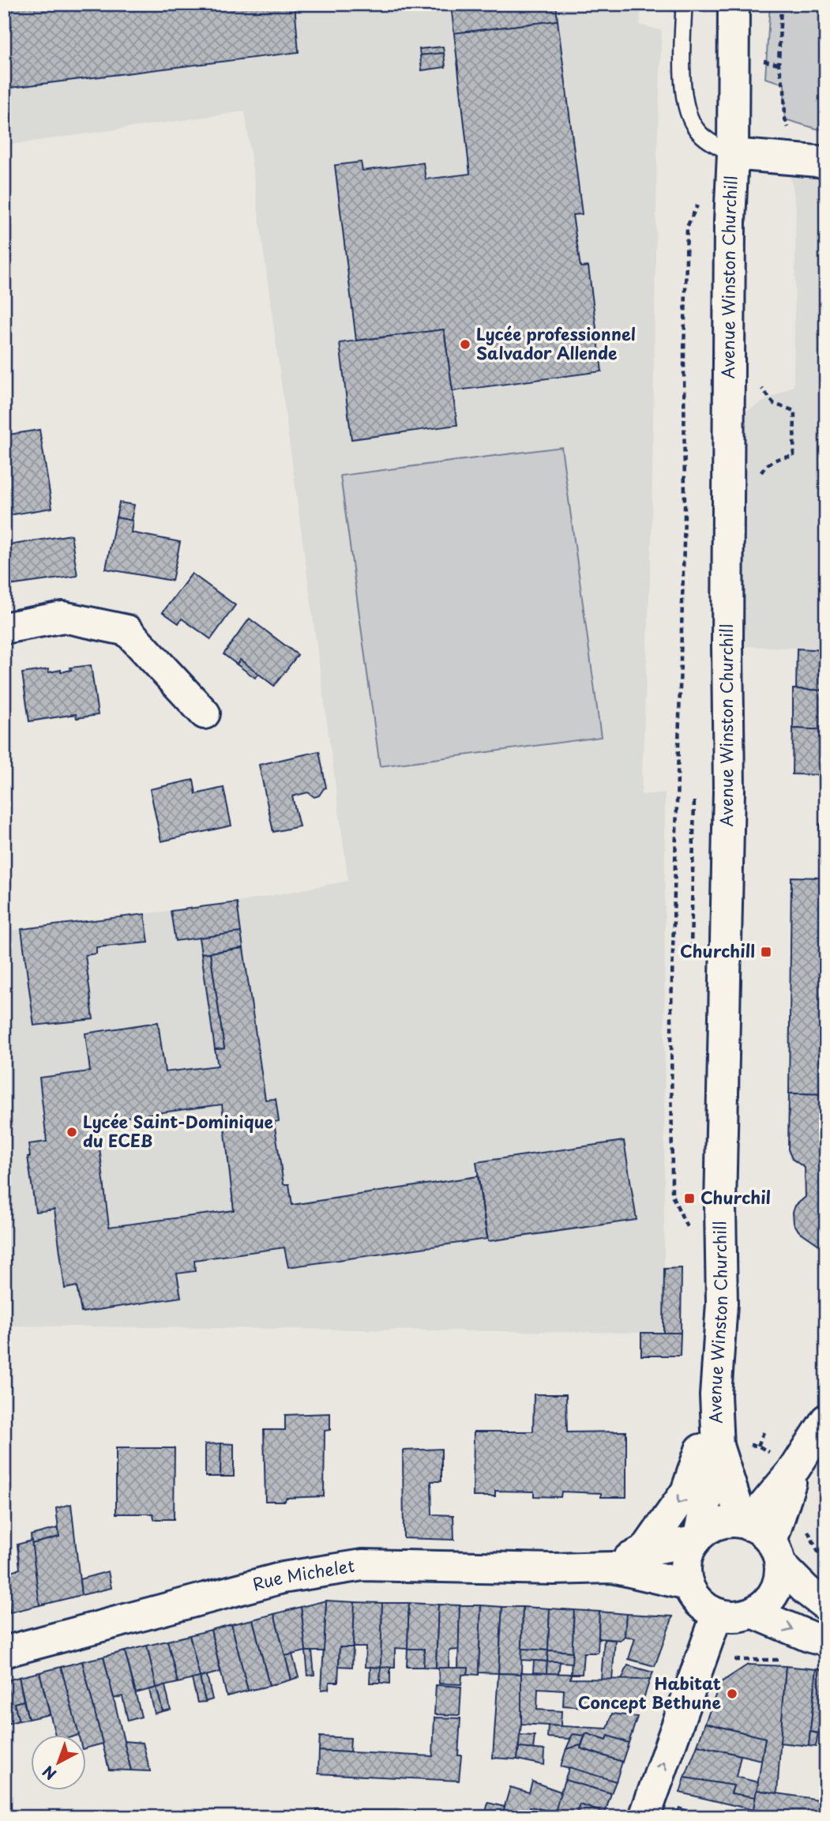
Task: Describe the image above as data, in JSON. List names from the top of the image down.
{
  "streets": {
    "main road": ["Avenue Winston Churchill", "Rue Michelet"]
  },
  "crossings": [
    ["Avenue Winston Churchill", "Rue Michelet"]
  ],
  "places": {
    "other": ["Lycée professionnel Salvador Allende", "Lycée Saint-Dominique du ECEB", "Habitat Concept Bethune"],
    "transit": ["Churchill", "Churchil"]
  },
  "north": "bottom left"
}
